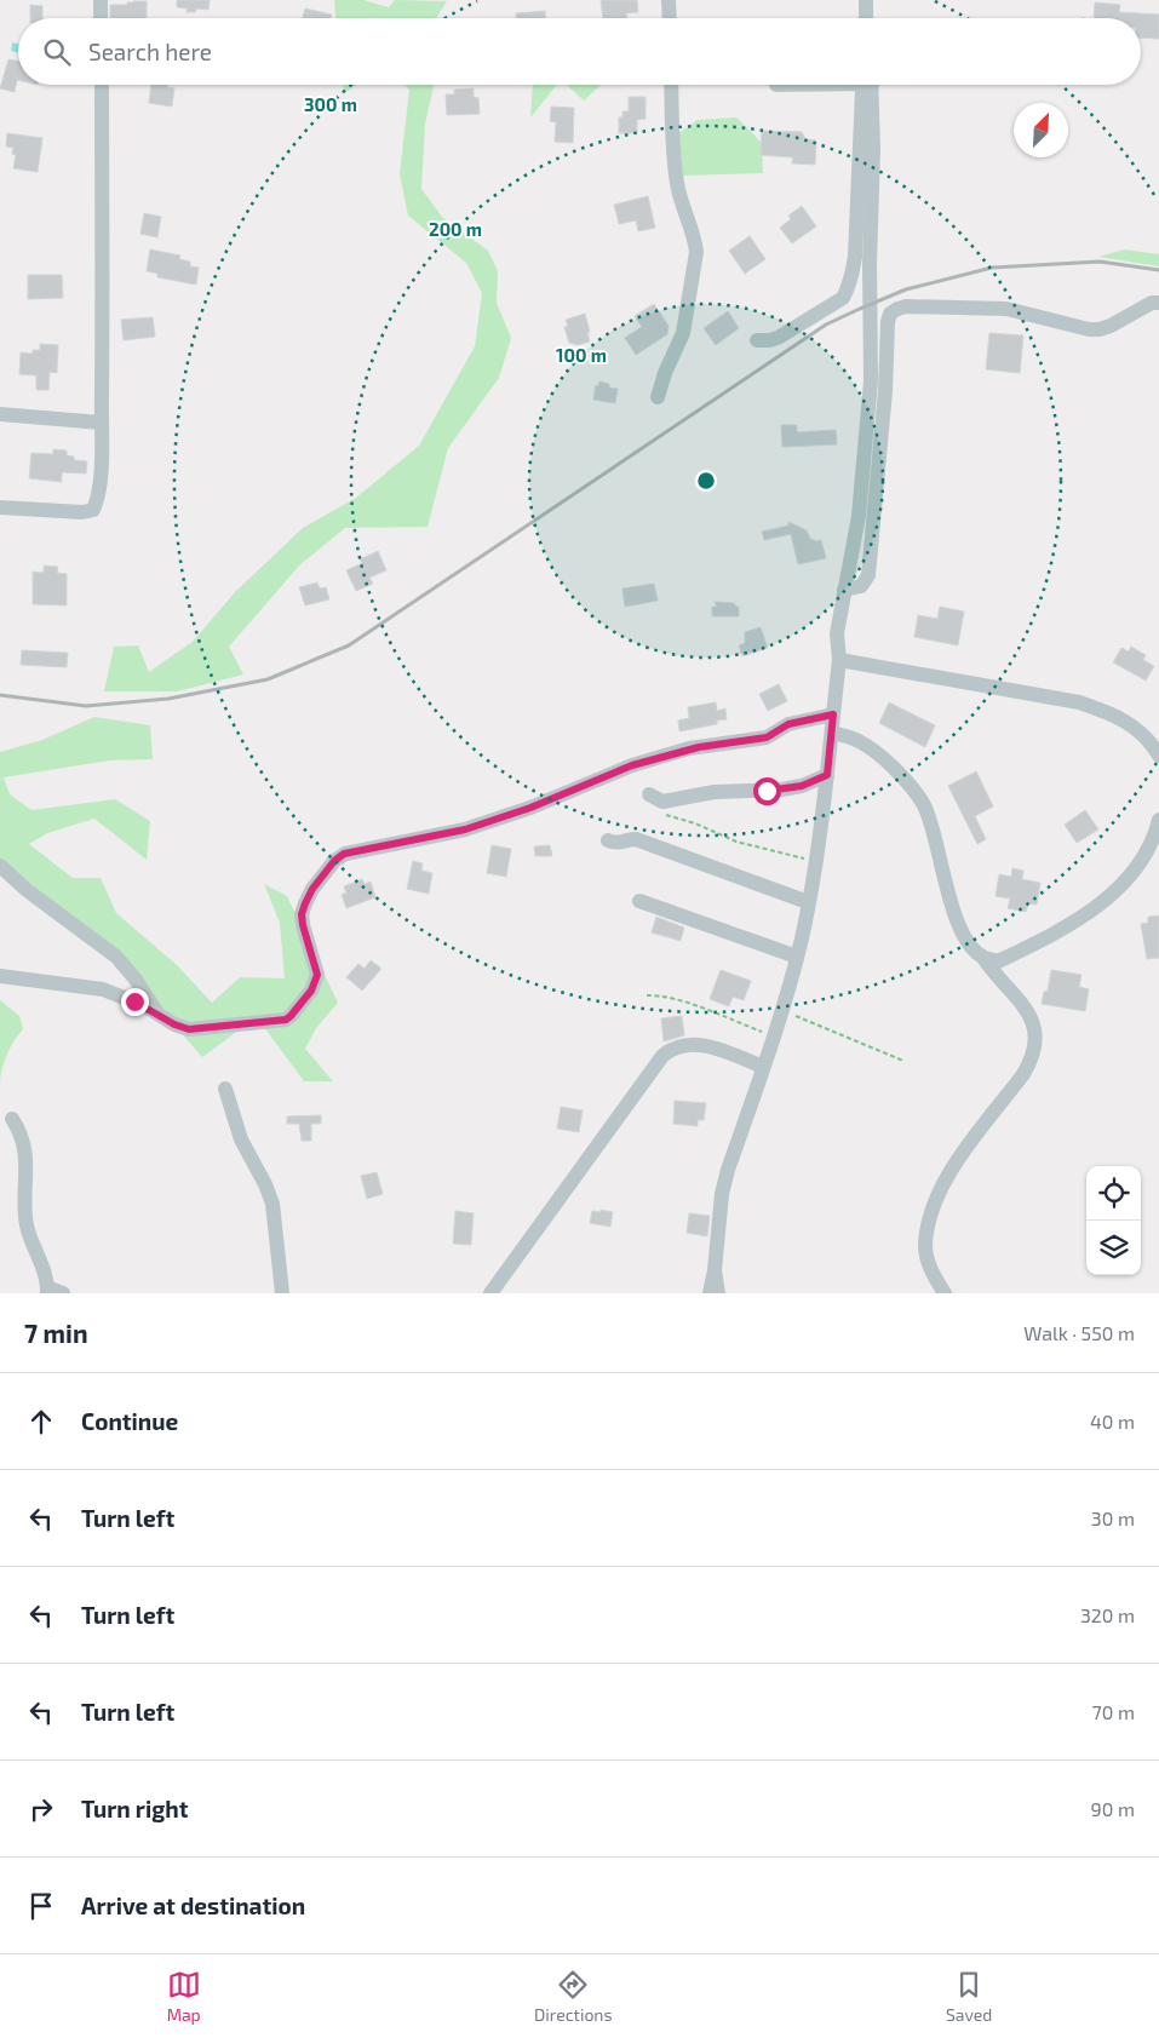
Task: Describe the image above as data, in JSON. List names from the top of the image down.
{
  "north": "top right",
  "page": {
    "search": "Search here",
    "heading": ["7 min", "Walk · 550 m"],
    "list": [
      ["Continue", "40 m"],
      ["Turn left", "30 m"],
      ["Turn left", "320 m"],
      ["Turn left", "70 m"],
      ["Turn right", "90 m"],
      "Arrive at destination"
    ],
    "nav": ["Map", "Directions", "Saved"]
  },
  "rings": ["300 m", "200 m", "100 m"]
}
